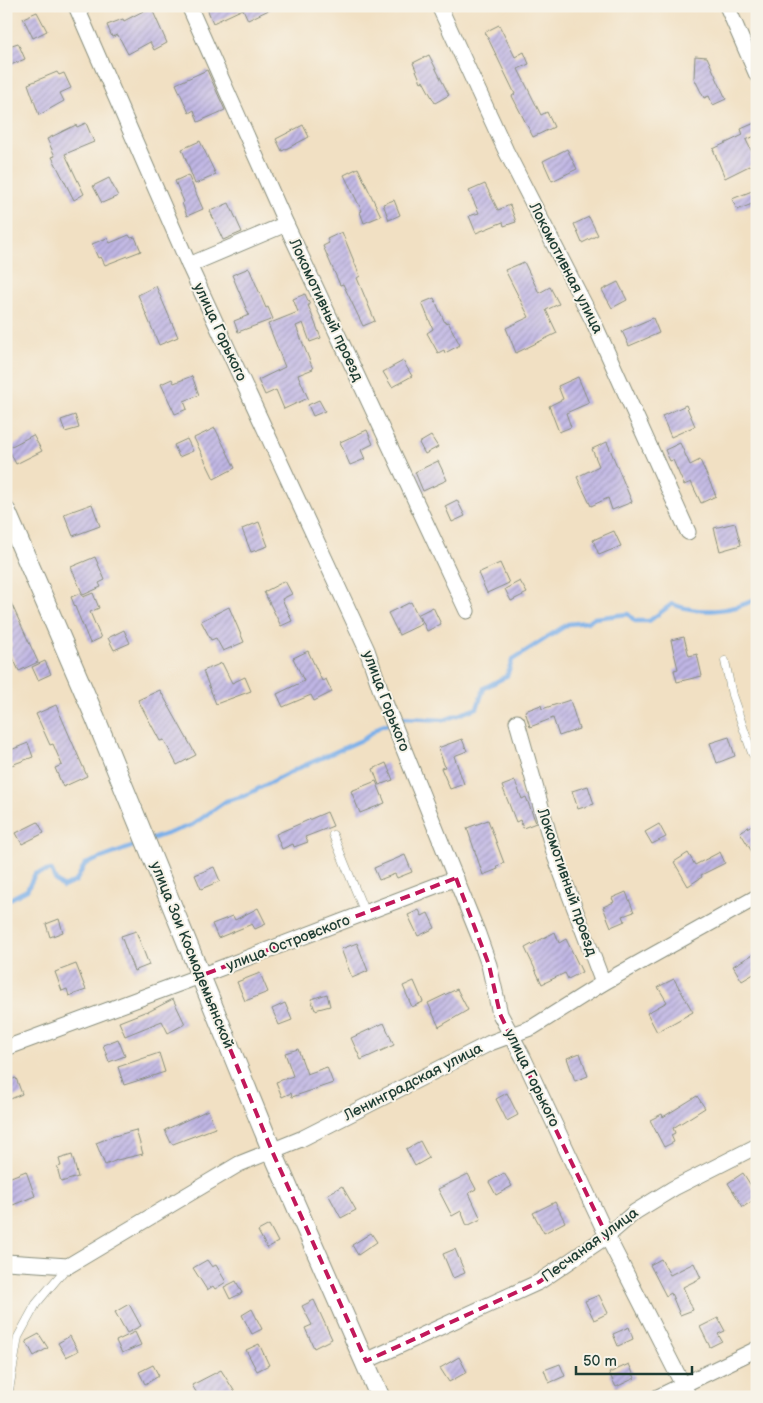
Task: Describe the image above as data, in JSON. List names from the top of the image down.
{
  "streets": {
    "street": [
      "Локомотивная улица",
      "Локомотивный проезд",
      "улица Горького",
      "улица Островского",
      "улица Зои Космодемьянской",
      "Ленинградская улица",
      "Песчаная улица"
    ]
  },
  "crossings": [
    ["Локомотивный проезд", "Ленинградская улица"],
    ["улица Горького", "улица Островского"],
    ["улица Горького", "Ленинградская улица"],
    ["улица Горького", "Песчаная улица"],
    ["улица Островского", "улица Зои Космодемьянской"],
    ["улица Зои Космодемьянской", "Ленинградская улица"],
    ["улица Зои Космодемьянской", "Песчаная улица"]
  ],
  "scale_bar": "50 m"
}
